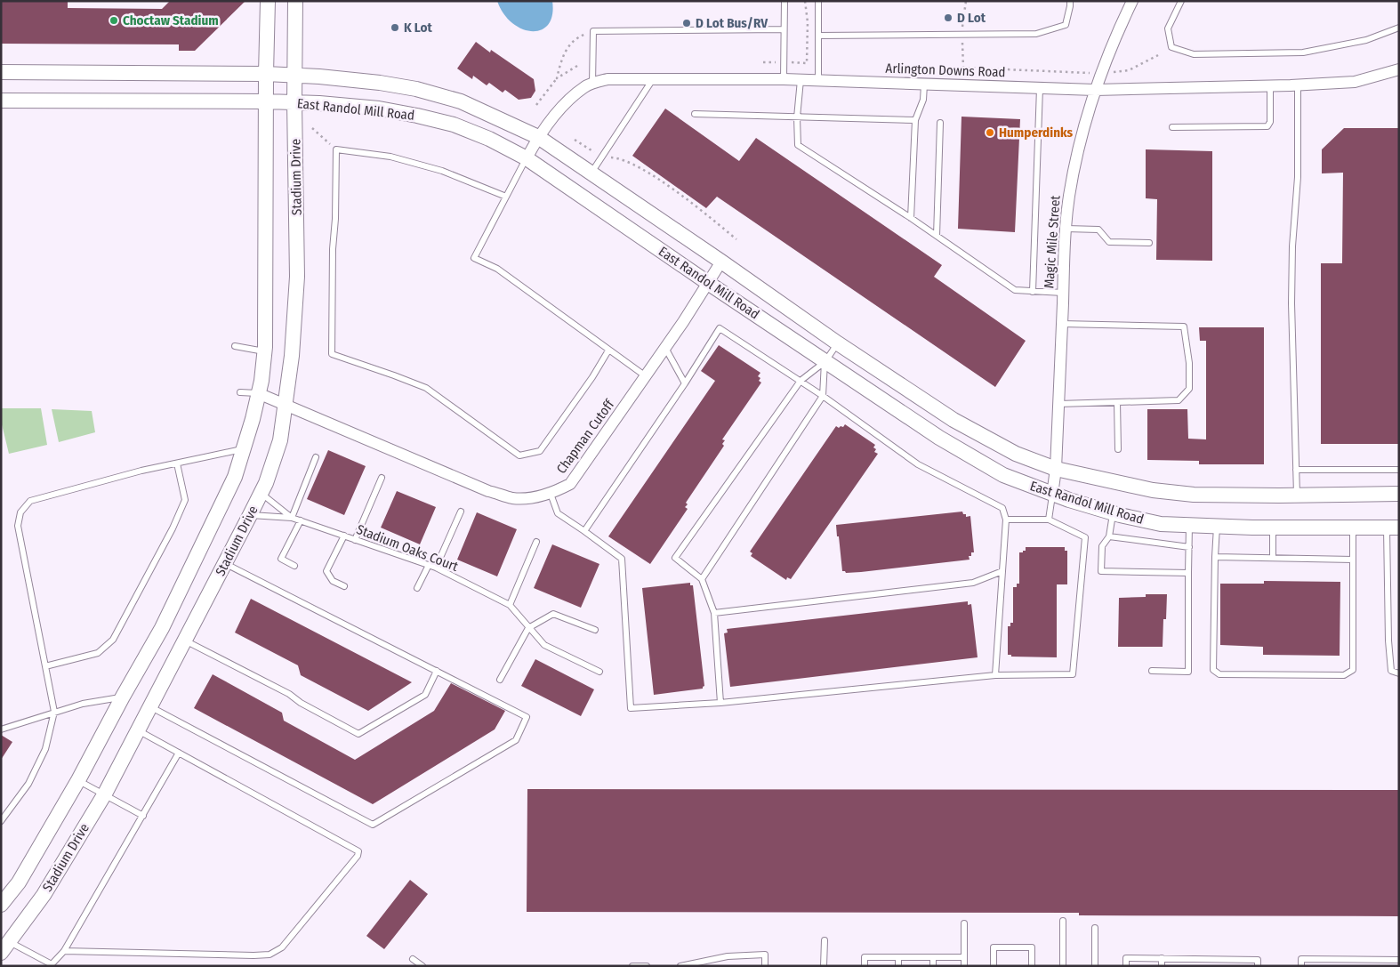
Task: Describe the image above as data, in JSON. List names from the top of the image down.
{
  "streets": {
    "main road": ["East Randol Mill Road", "Stadium Drive"],
    "street": ["Arlington Downs Road", "Magic Mile Street", "Chapman Cutoff"],
    "lane": ["Stadium Oaks Court"]
  },
  "crossings": [
    ["Arlington Downs Road", "East Randol Mill Road"],
    ["Arlington Downs Road", "Magic Mile Street"],
    ["East Randol Mill Road", "Stadium Drive"],
    ["East Randol Mill Road", "Magic Mile Street"],
    ["East Randol Mill Road", "Chapman Cutoff"],
    ["Stadium Drive", "Chapman Cutoff"],
    ["Stadium Drive", "Stadium Oaks Court"]
  ],
  "places": [
    "D Lot",
    "Choctaw Stadium",
    "D Lot Bus/RV",
    "K Lot",
    "Humperdinks"
  ]
}
